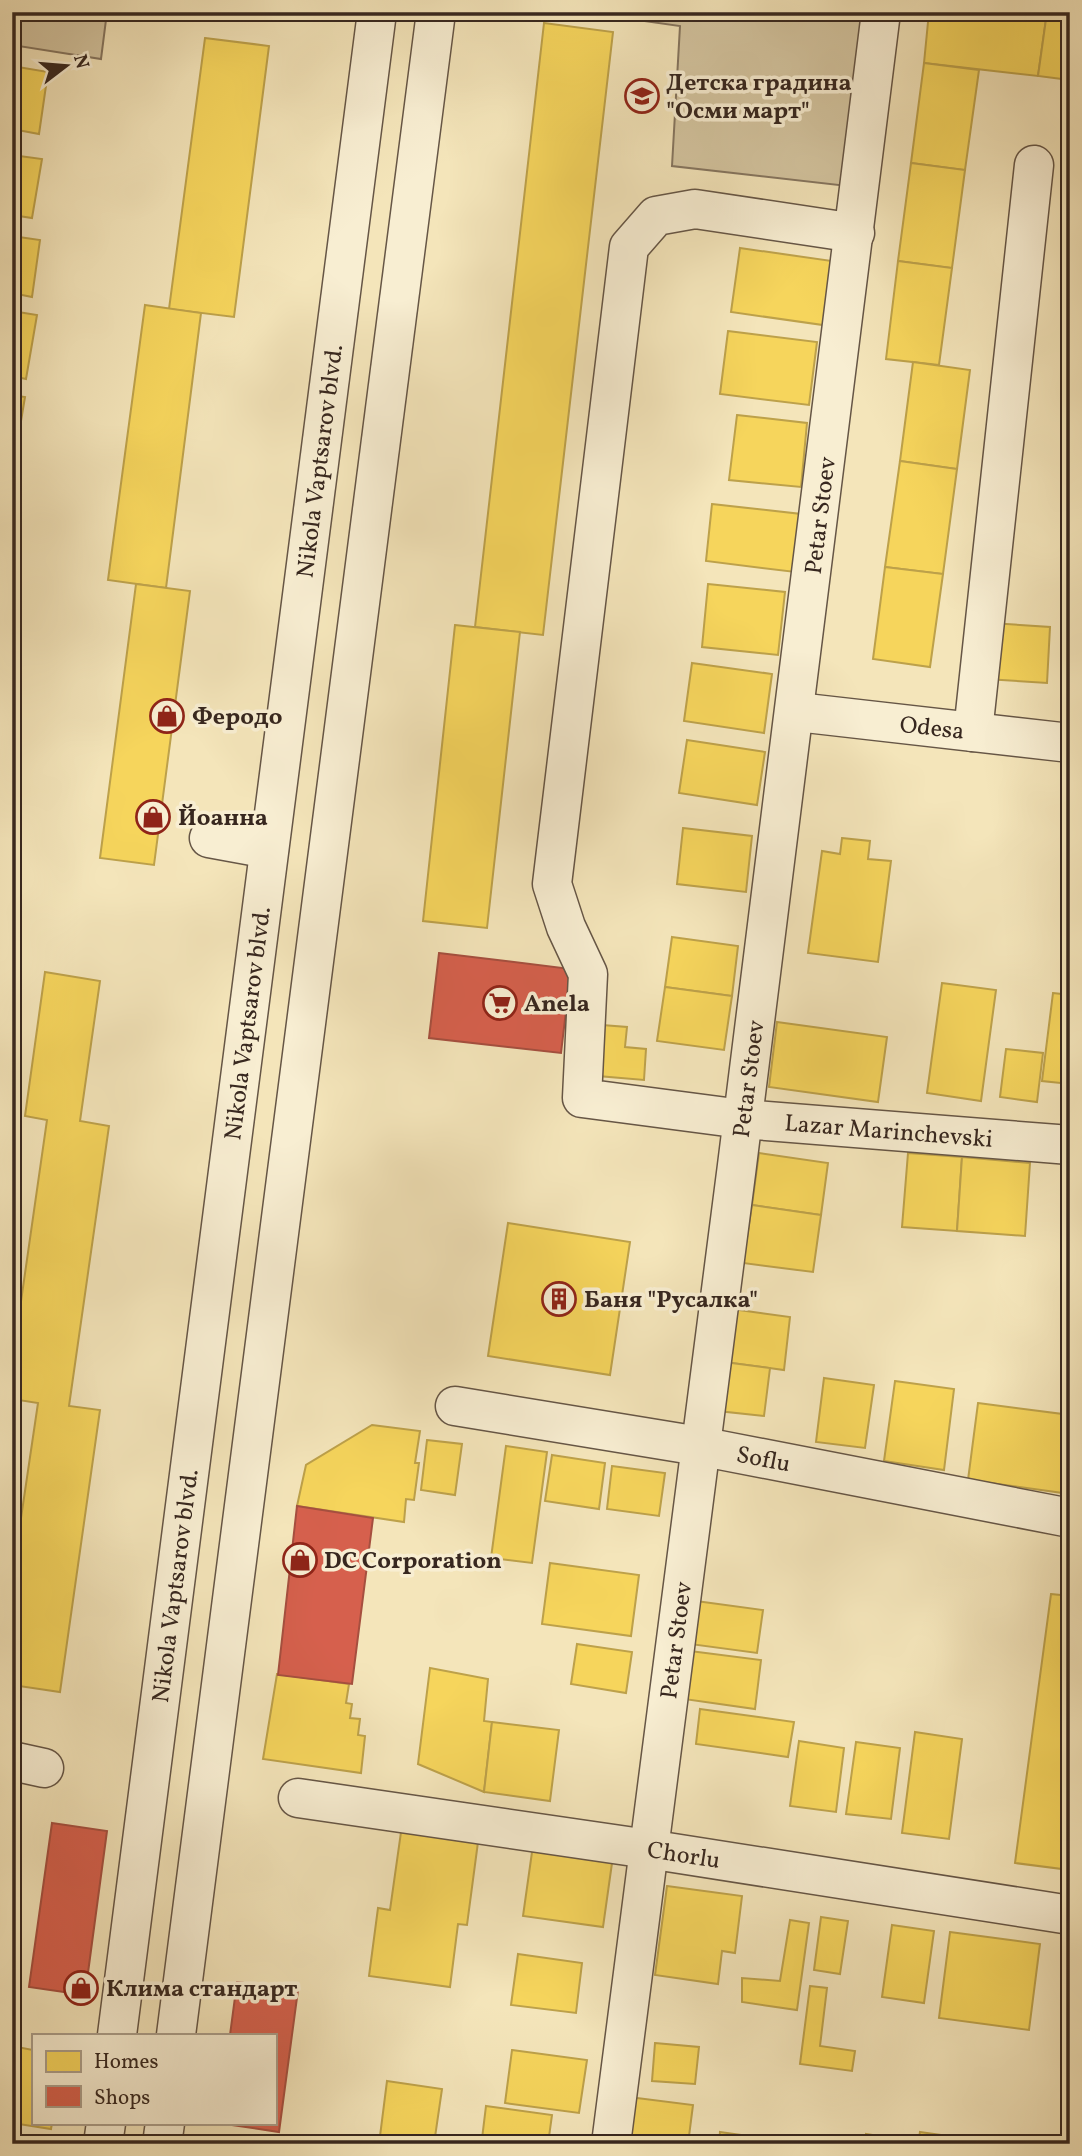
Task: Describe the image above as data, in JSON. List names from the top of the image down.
{
  "streets": {
    "street": [
      "Nikola Vaptsarov blvd.",
      "Petar Stoev",
      "Odesa",
      "Lazar Marinchevski",
      "Soflu",
      "Chorlu"
    ]
  },
  "crossings": [
    ["Petar Stoev", "Odesa"],
    ["Petar Stoev", "Lazar Marinchevski"],
    ["Petar Stoev", "Soflu"],
    ["Petar Stoev", "Chorlu"]
  ],
  "places": {
    "school or university": ["Детска градина \"Осми март\""],
    "shop": [
      "Феродо",
      "Йоанна",
      "DC Corporation",
      "Клима стандарт"
    ],
    "supermarket": ["Anela"],
    "building": ["Баня \"Русалка\""]
  },
  "legend": ["Homes", "Shops"],
  "north": "right"
}
